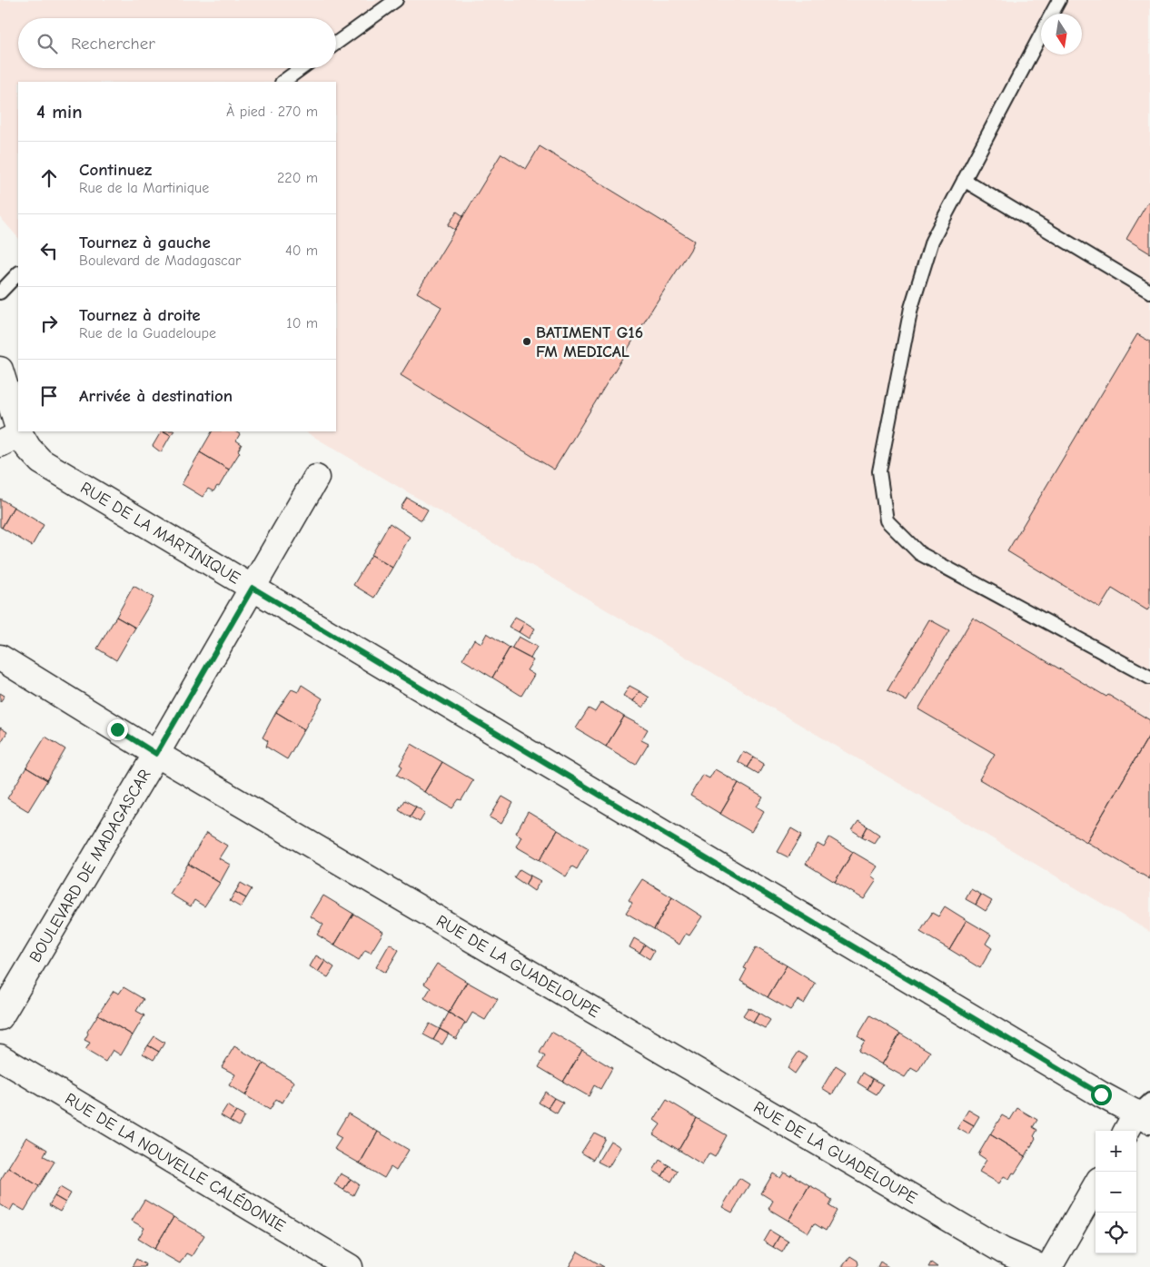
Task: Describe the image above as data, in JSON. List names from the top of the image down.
{
  "streets": {
    "street": [
      "RUE DE LA MARTINIQUE",
      "BOULEVARD DE MADAGASCAR",
      "RUE DE LA GUADELOUPE",
      "RUE DE LA NOUVELLE CALÉDONIE"
    ]
  },
  "crossings": [
    ["RUE DE LA MARTINIQUE", "BOULEVARD DE MADAGASCAR"],
    ["BOULEVARD DE MADAGASCAR", "RUE DE LA GUADELOUPE"]
  ],
  "places": ["BATIMENT G16 FM MEDICAL"],
  "north": "bottom",
  "page": {
    "search": "Rechercher",
    "heading": ["4 min", "À pied · 270 m"],
    "list": [
      ["Continuez", "Rue de la Martinique", "220 m"],
      ["Tournez à gauche", "Boulevard de Madagascar", "40 m"],
      ["Tournez à droite", "Rue de la Guadeloupe", "10 m"],
      "Arrivée à destination"
    ],
    "map_buttons": ["+", "−"]
  }
}
